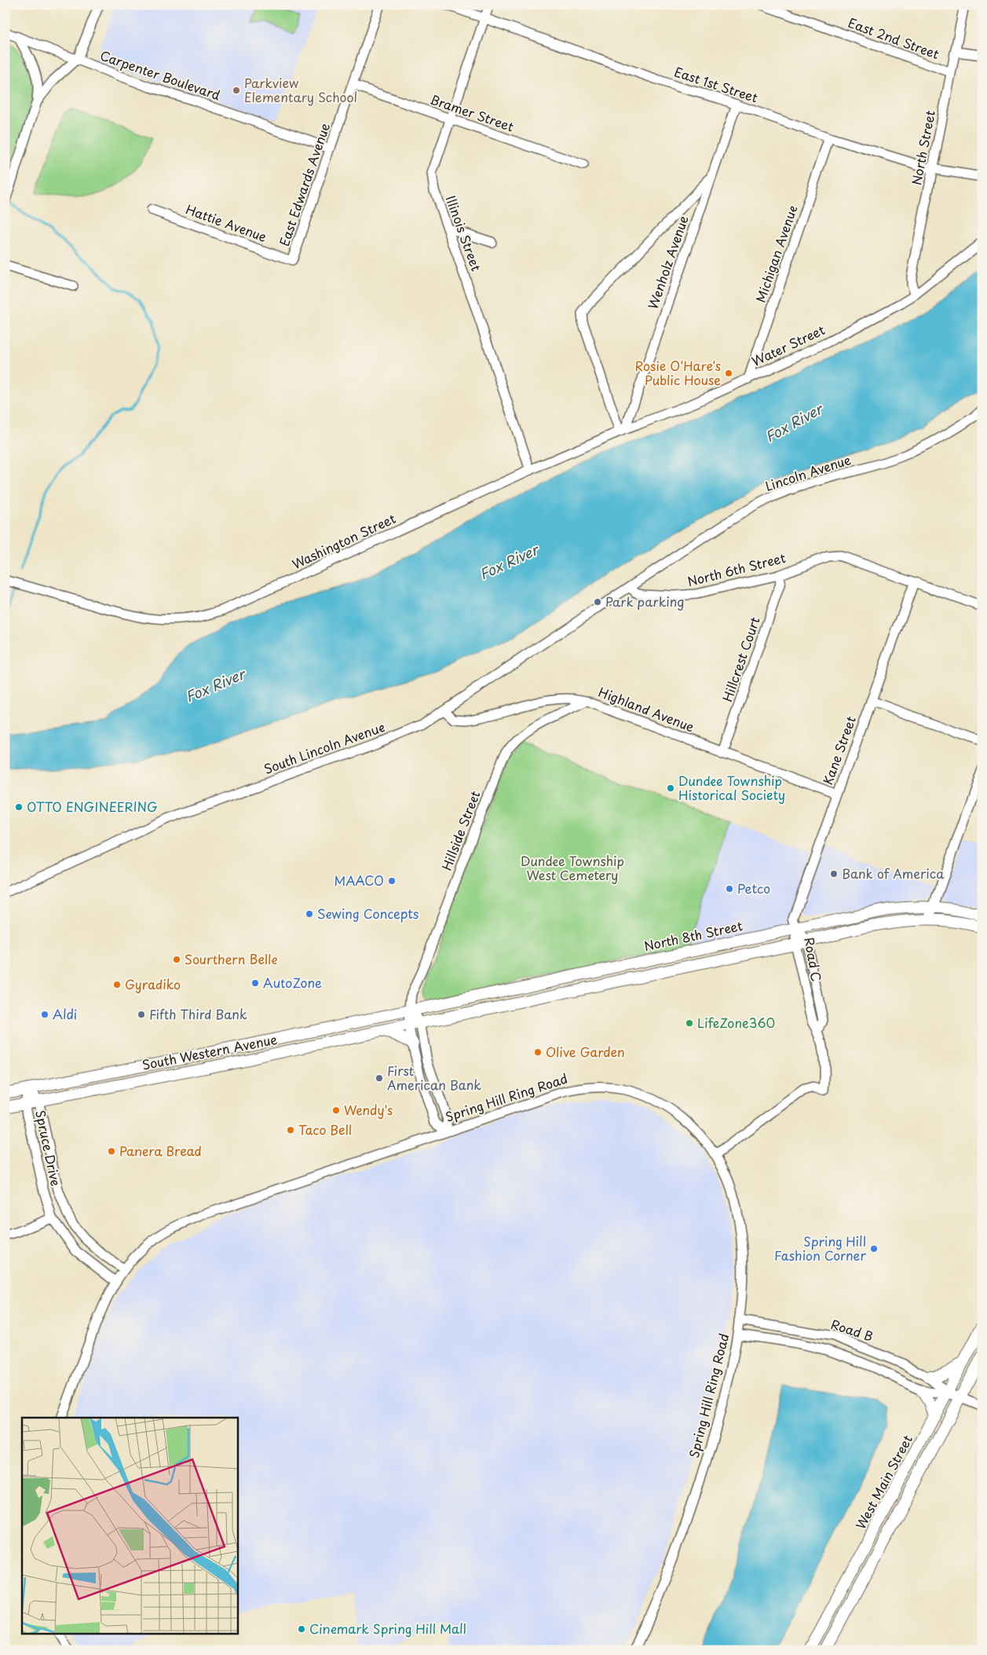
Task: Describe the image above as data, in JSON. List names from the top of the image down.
{
  "streets": {
    "main road": ["North 8th Street", "South Western Avenue", "West Main Street"],
    "street": [
      "East 2nd Street",
      "Carpenter Boulevard",
      "East 1st Street",
      "Bramer Street",
      "North Street",
      "East Edwards Avenue",
      "Hattie Avenue",
      "Illinois Street",
      "Michigan Avenue",
      "Wenholz Avenue",
      "Water Street",
      "Lincoln Avenue",
      "Washington Street",
      "North 6th Street",
      "Hillcrest Court",
      "Highland Avenue",
      "South Lincoln Avenue",
      "Kane Street",
      "Hillside Street",
      "Road C",
      "Spring Hill Ring Road",
      "Spruce Drive",
      "Road B"
    ]
  },
  "crossings": [
    ["East 2nd Street", "North Street"],
    ["Carpenter Boulevard", "East Edwards Avenue"],
    ["East 1st Street", "North Street"],
    ["East 1st Street", "Illinois Street"],
    ["East 1st Street", "Michigan Avenue"],
    ["East 1st Street", "Wenholz Avenue"],
    ["Bramer Street", "East Edwards Avenue"],
    ["Bramer Street", "Illinois Street"],
    ["North Street", "Water Street"],
    ["East Edwards Avenue", "Hattie Avenue"],
    ["Illinois Street", "Washington Street"],
    ["Michigan Avenue", "Water Street"],
    ["Wenholz Avenue", "Water Street"],
    ["Water Street", "Washington Street"],
    ["Lincoln Avenue", "North 6th Street"],
    ["Lincoln Avenue", "South Lincoln Avenue"],
    ["North 6th Street", "Hillcrest Court"],
    ["North 6th Street", "South Lincoln Avenue"],
    ["North 6th Street", "Kane Street"],
    ["Hillcrest Court", "Highland Avenue"],
    ["Highland Avenue", "South Lincoln Avenue"],
    ["Highland Avenue", "Kane Street"],
    ["Highland Avenue", "Hillside Street"],
    ["Kane Street", "North 8th Street"],
    ["Kane Street", "Road C"],
    ["Hillside Street", "North 8th Street"],
    ["Hillside Street", "South Western Avenue"],
    ["North 8th Street", "Road C"],
    ["North 8th Street", "South Western Avenue"],
    ["Road C", "Spring Hill Ring Road"],
    ["South Western Avenue", "Spruce Drive"],
    ["Spring Hill Ring Road", "Spruce Drive"],
    ["Spring Hill Ring Road", "Road B"],
    ["Road B", "West Main Street"]
  ],
  "water": ["Fox River"],
  "parks": ["Dundee Township West Cemetery"],
  "places": [
    "Parkview Elementary School",
    "Rosie O'Hare's Public House",
    "Park parking",
    "Dundee Township Historical Society",
    "OTTO ENGINEERING",
    "Bank of America",
    "MAACO",
    "Petco",
    "Sewing Concepts",
    "Sourthern Belle",
    "AutoZone",
    "Gyradiko",
    "Aldi",
    "Fifth Third Bank",
    "LifeZone360",
    "Olive Garden",
    "First American Bank",
    "Wendy's",
    "Taco Bell",
    "Panera Bread",
    "Spring Hill Fashion Corner",
    "Cinemark Spring Hill Mall"
  ]
}
